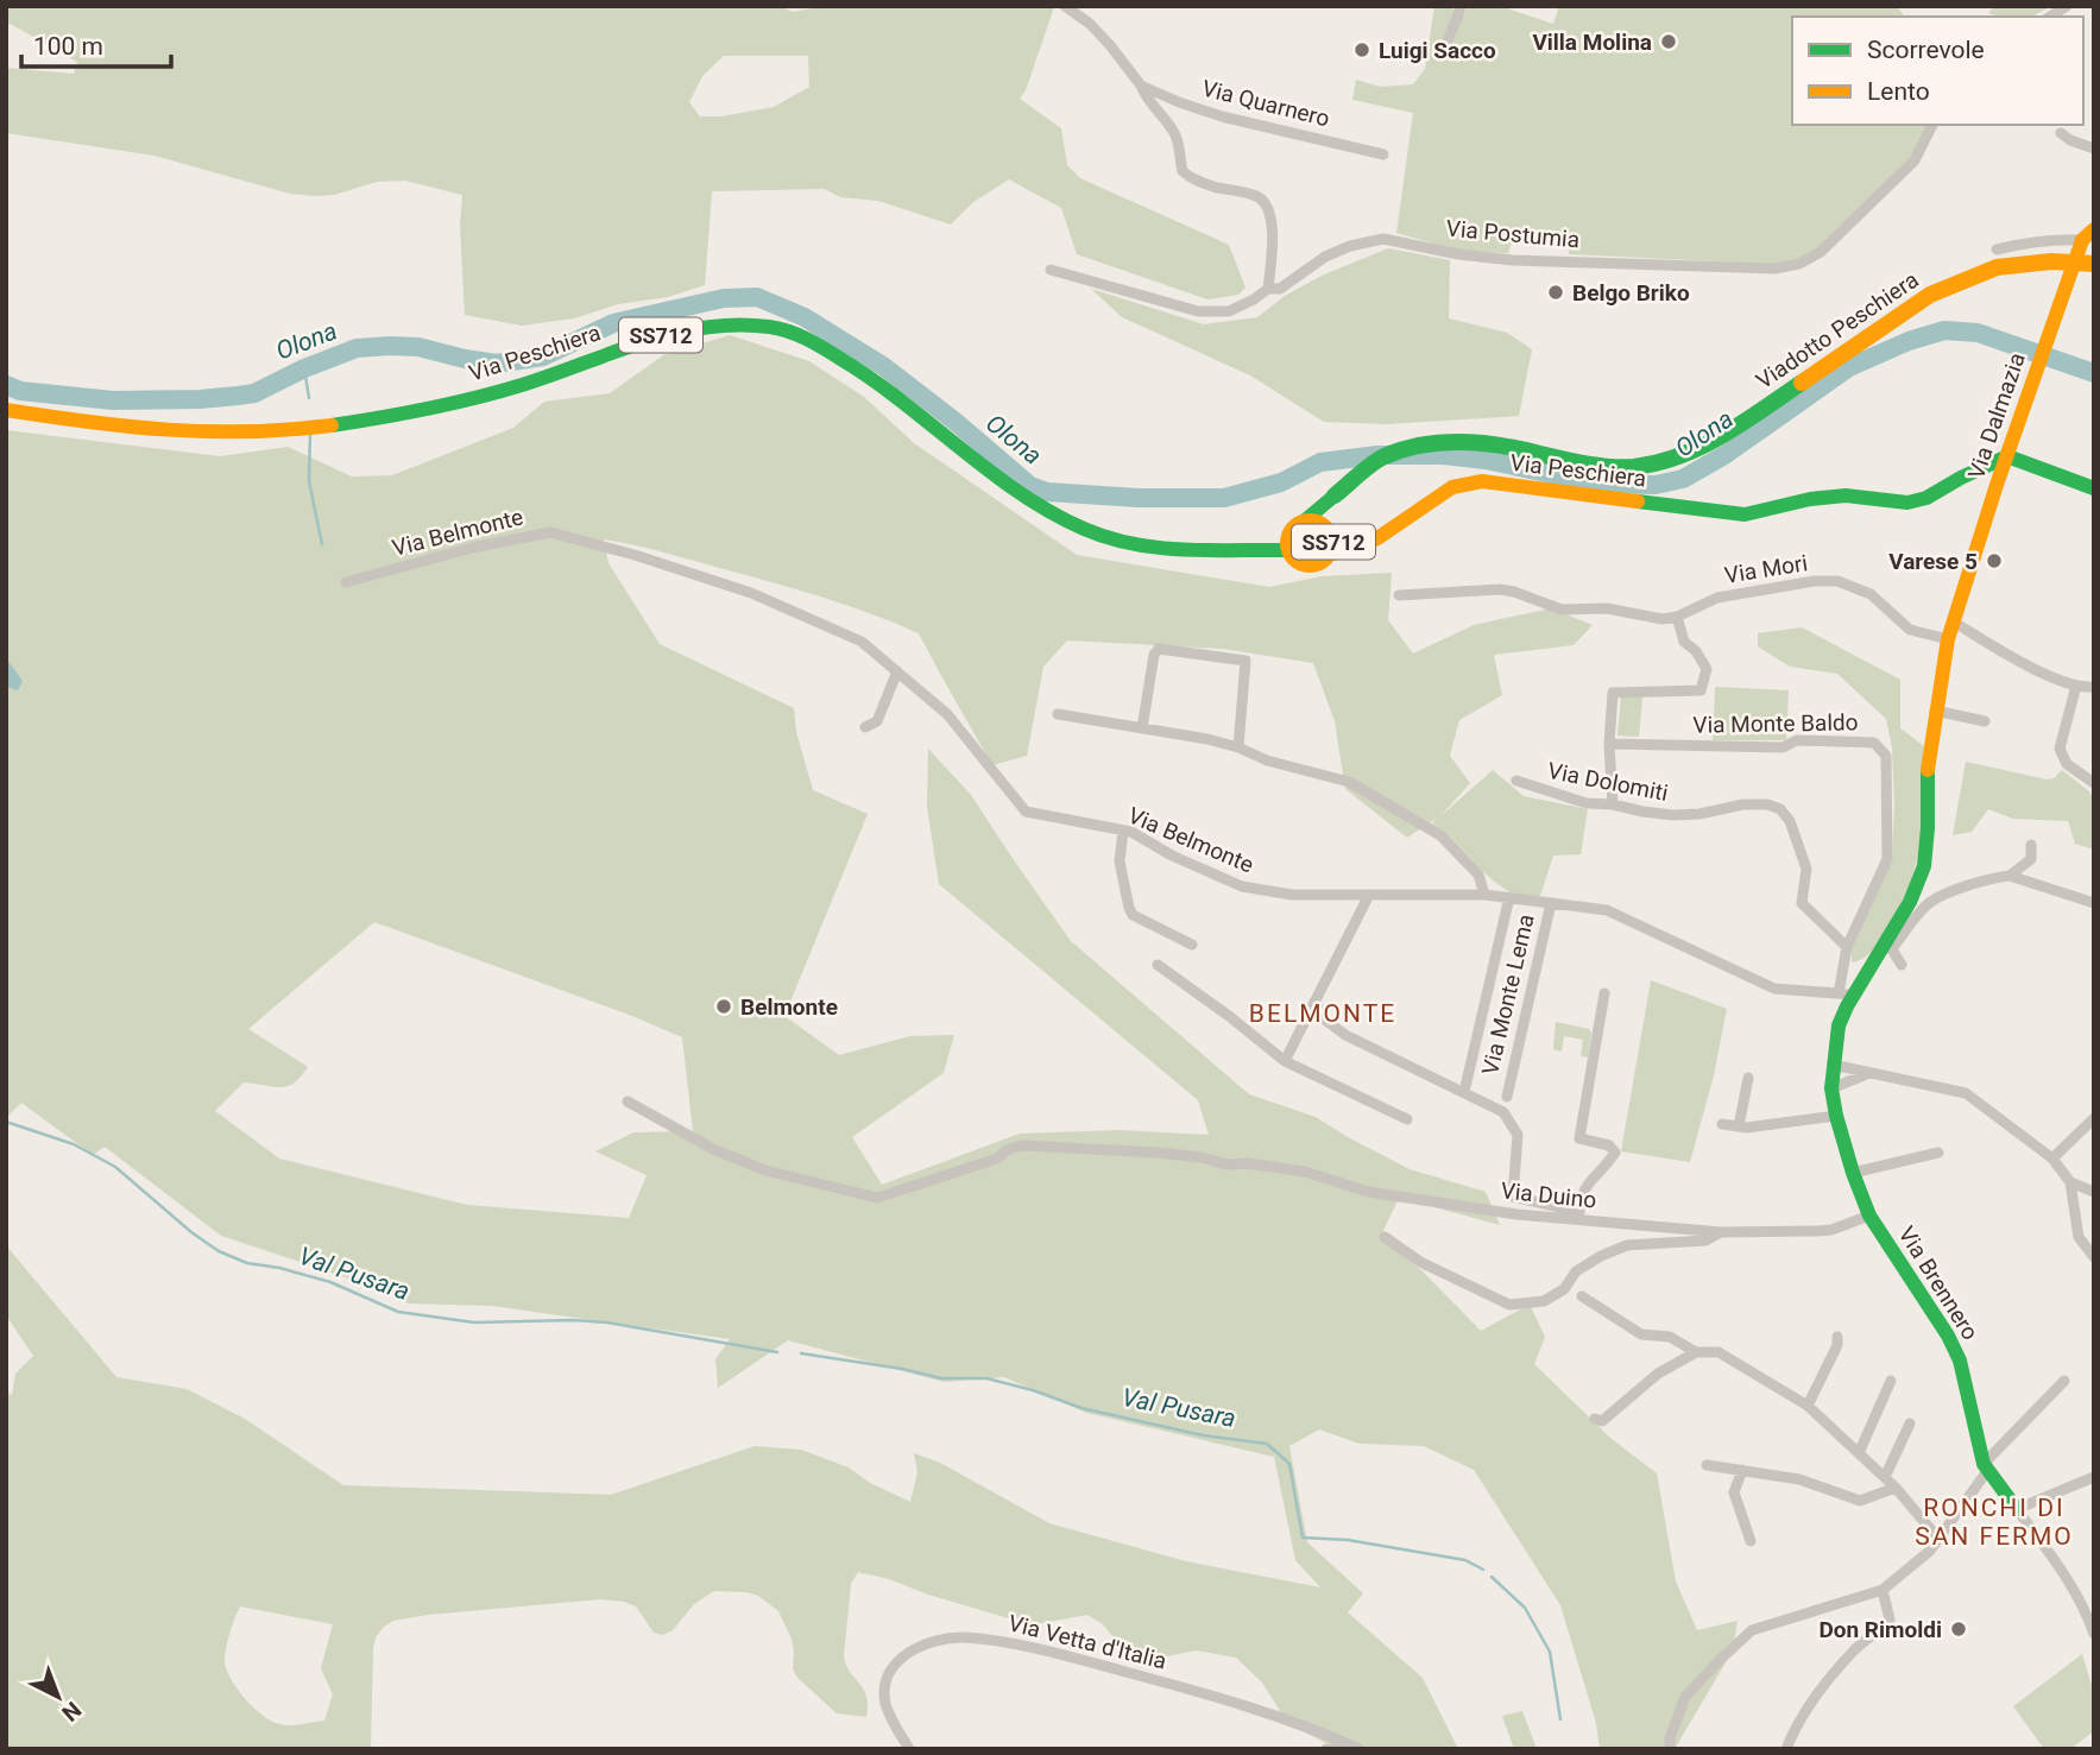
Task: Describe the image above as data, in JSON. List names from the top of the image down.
{
  "streets": {
    "main road": [
      "Viadotto Peschiera",
      "SS712",
      "Via Peschiera",
      "Via Dalmazia",
      "Via Brennero"
    ],
    "street": [
      "Via Quarnero",
      "Via Postumia",
      "Via Belmonte",
      "Via Mori",
      "Via Monte Baldo",
      "Via Dolomiti",
      "Via Monte Lema",
      "Via Duino",
      "Via Vetta d'Italia"
    ]
  },
  "crossings": [
    ["Via Quarnero", "Via Postumia"],
    ["Viadotto Peschiera", "SS712"],
    ["Viadotto Peschiera", "Via Peschiera"],
    ["SS712", "Via Peschiera"],
    ["Via Peschiera", "Via Dalmazia"],
    ["Via Dalmazia", "Via Brennero"],
    ["Via Belmonte", "Via Monte Lema"],
    ["Via Belmonte", "Via Brennero"],
    ["Via Mori", "Via Brennero"],
    ["Via Monte Baldo", "Via Dolomiti"],
    ["Via Duino", "Via Brennero"]
  ],
  "districts": ["BELMONTE", "RONCHI DI SAN FERMO"],
  "water": ["Olona", "Val Pusara"],
  "places": [
    "Villa Molina",
    "Luigi Sacco",
    "Belgo Briko",
    "Varese 5",
    "Belmonte",
    "Don Rimoldi"
  ],
  "legend": ["Scorrevole", "Lento"],
  "scale_bar": "100 m",
  "north": "bottom right"
}
